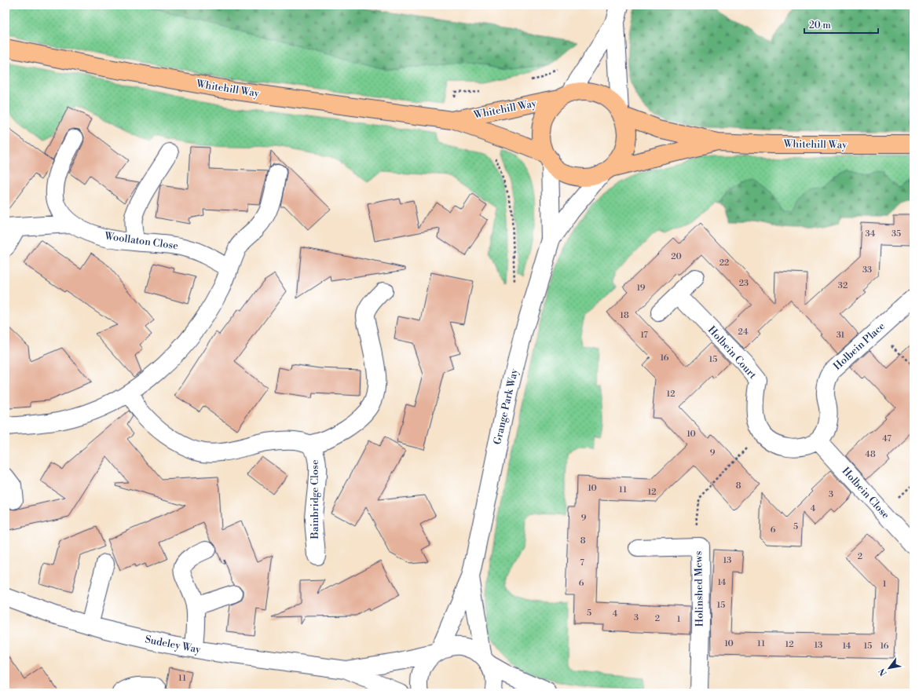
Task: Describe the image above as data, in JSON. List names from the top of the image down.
{
  "streets": {
    "main road": ["Whitehill Way"],
    "street": [
      "Woollaton Close",
      "Holbein Place",
      "Holbein Court",
      "Grange Park Way",
      "Holbein Close",
      "Bainbridge Close",
      "Holinshed Mews",
      "Sudeley Way"
    ]
  },
  "crossings": [
    ["Whitehill Way", "Grange Park Way"],
    ["Holbein Place", "Holbein Close"],
    ["Grange Park Way", "Sudeley Way"]
  ],
  "house_numbers": [
    "34",
    "35",
    "20",
    "22",
    "33",
    "23",
    "32",
    "19",
    "18",
    "24",
    "17",
    "31",
    "16",
    "15",
    "12",
    "10",
    "47",
    "9",
    "48",
    "8",
    "10",
    "11",
    "12",
    "3",
    "4",
    "9",
    "5",
    "6",
    "8",
    "2",
    "13",
    "7",
    "14",
    "6",
    "1",
    "15",
    "5",
    "4",
    "3",
    "2",
    "1",
    "10",
    "11",
    "12",
    "13",
    "14",
    "15",
    "16",
    "11"
  ],
  "scale_bar": "20 m",
  "north": "bottom left"
}
